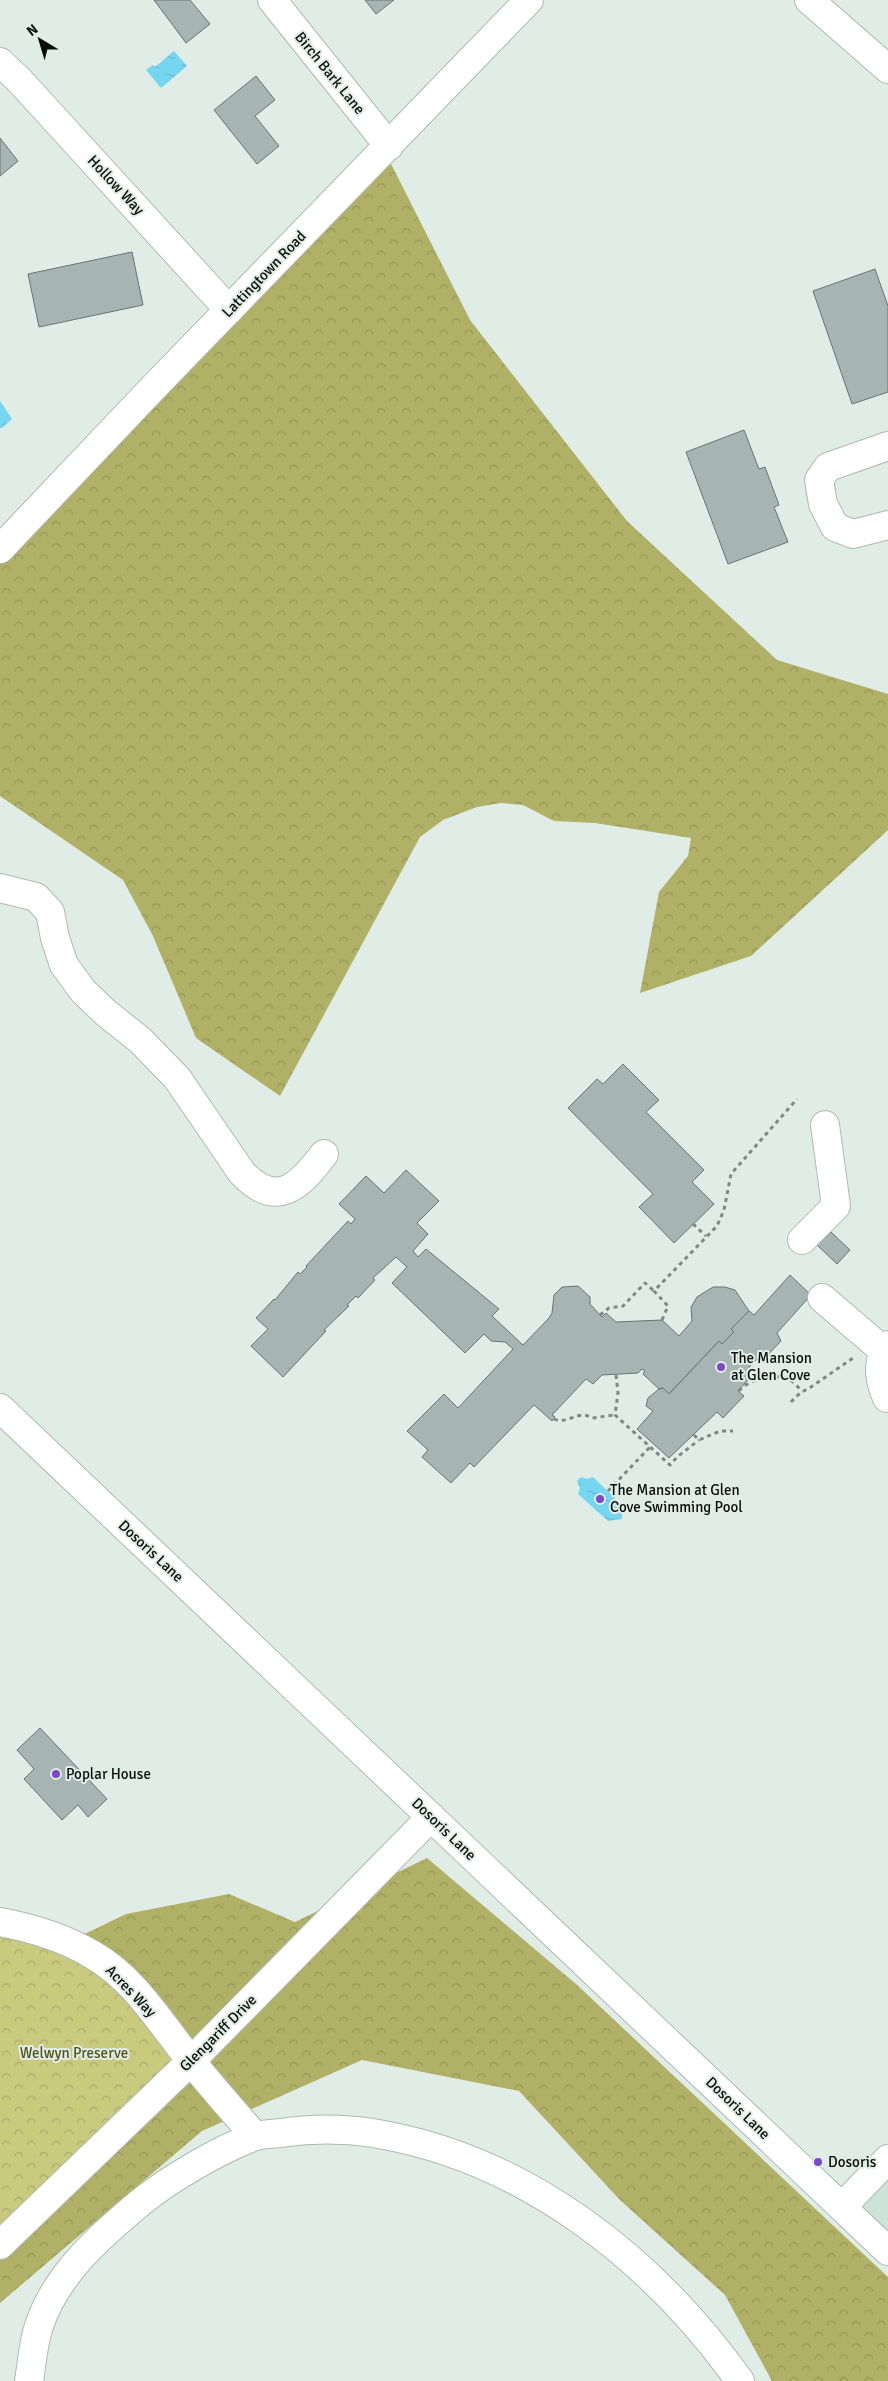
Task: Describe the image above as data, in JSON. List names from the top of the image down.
{
  "streets": {
    "street": [
      "Birch Bark Lane",
      "Hollow Way",
      "Lattingtown Road",
      "Dosoris Lane",
      "Acres Way",
      "Glengariff Drive"
    ]
  },
  "crossings": [
    ["Birch Bark Lane", "Lattingtown Road"],
    ["Hollow Way", "Lattingtown Road"],
    ["Dosoris Lane", "Glengariff Drive"],
    ["Acres Way", "Glengariff Drive"]
  ],
  "parks": ["Welwyn Preserve"],
  "places": [
    "The Mansion at Glen Cove",
    "The Mansion at Glen Cove Swimming Pool",
    "Poplar House",
    "Dosoris"
  ],
  "north": "top left"
}
